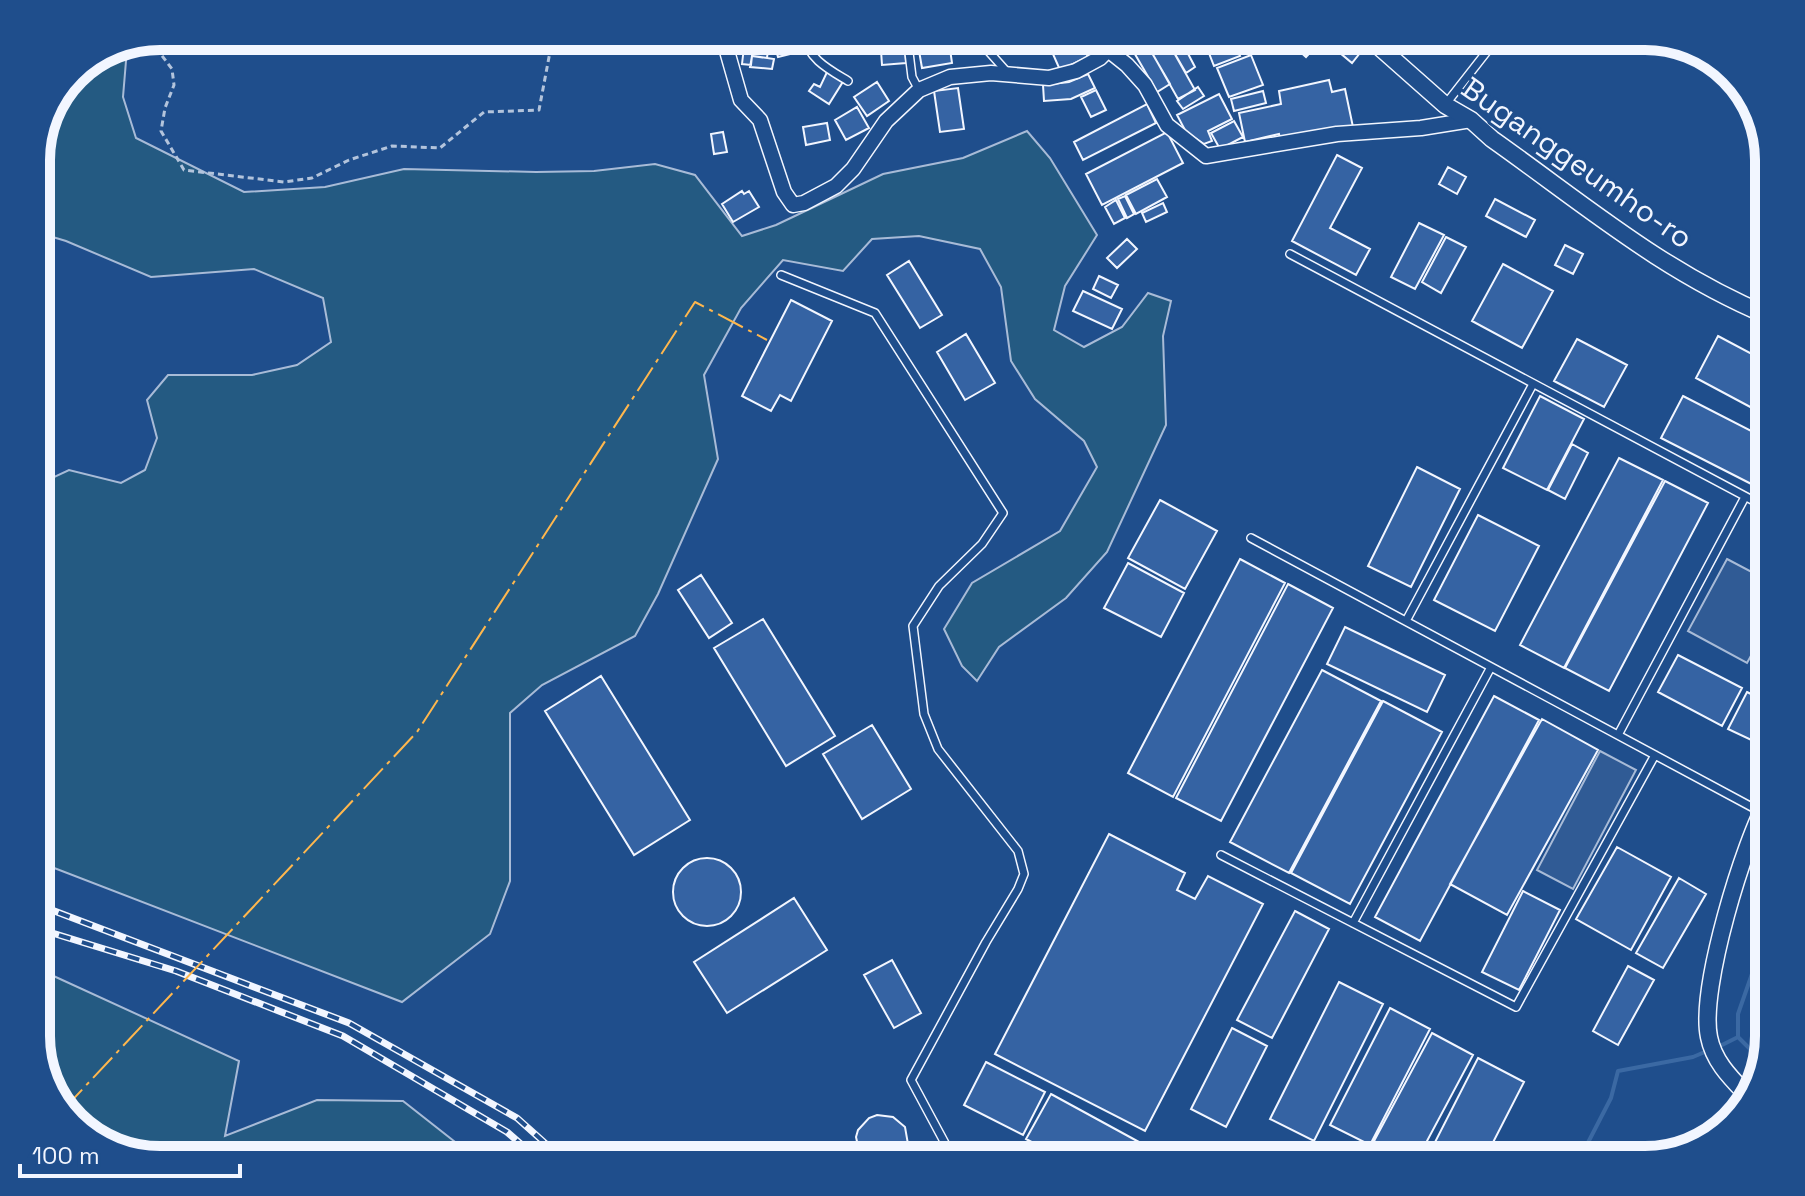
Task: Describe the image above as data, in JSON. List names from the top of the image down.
{
  "streets": {
    "street": ["Buganggeumho-ro"]
  },
  "scale_bar": "100 m"
}
